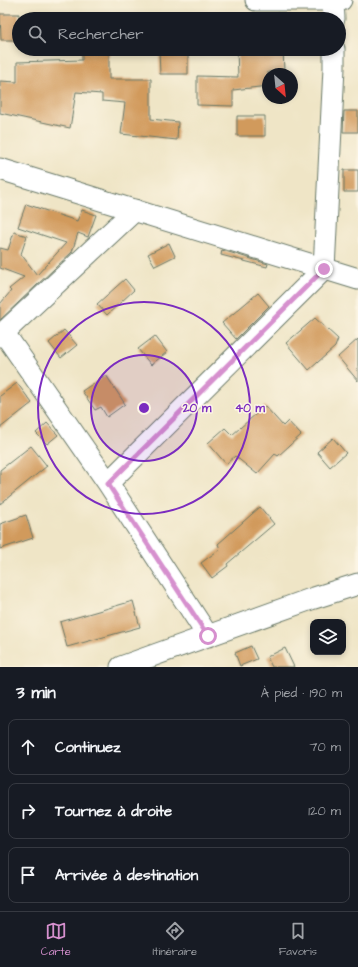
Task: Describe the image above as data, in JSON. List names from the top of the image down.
{
  "north": "bottom right",
  "page": {
    "search": "Rechercher",
    "heading": ["3 min", "À pied · 190 m"],
    "list": [
      ["Continuez", "70 m"],
      ["Tournez à droite", "120 m"],
      "Arrivée à destination"
    ],
    "nav": ["Carte", "Itinéraire", "Favoris"]
  },
  "rings": ["20 m", "40 m"]
}
